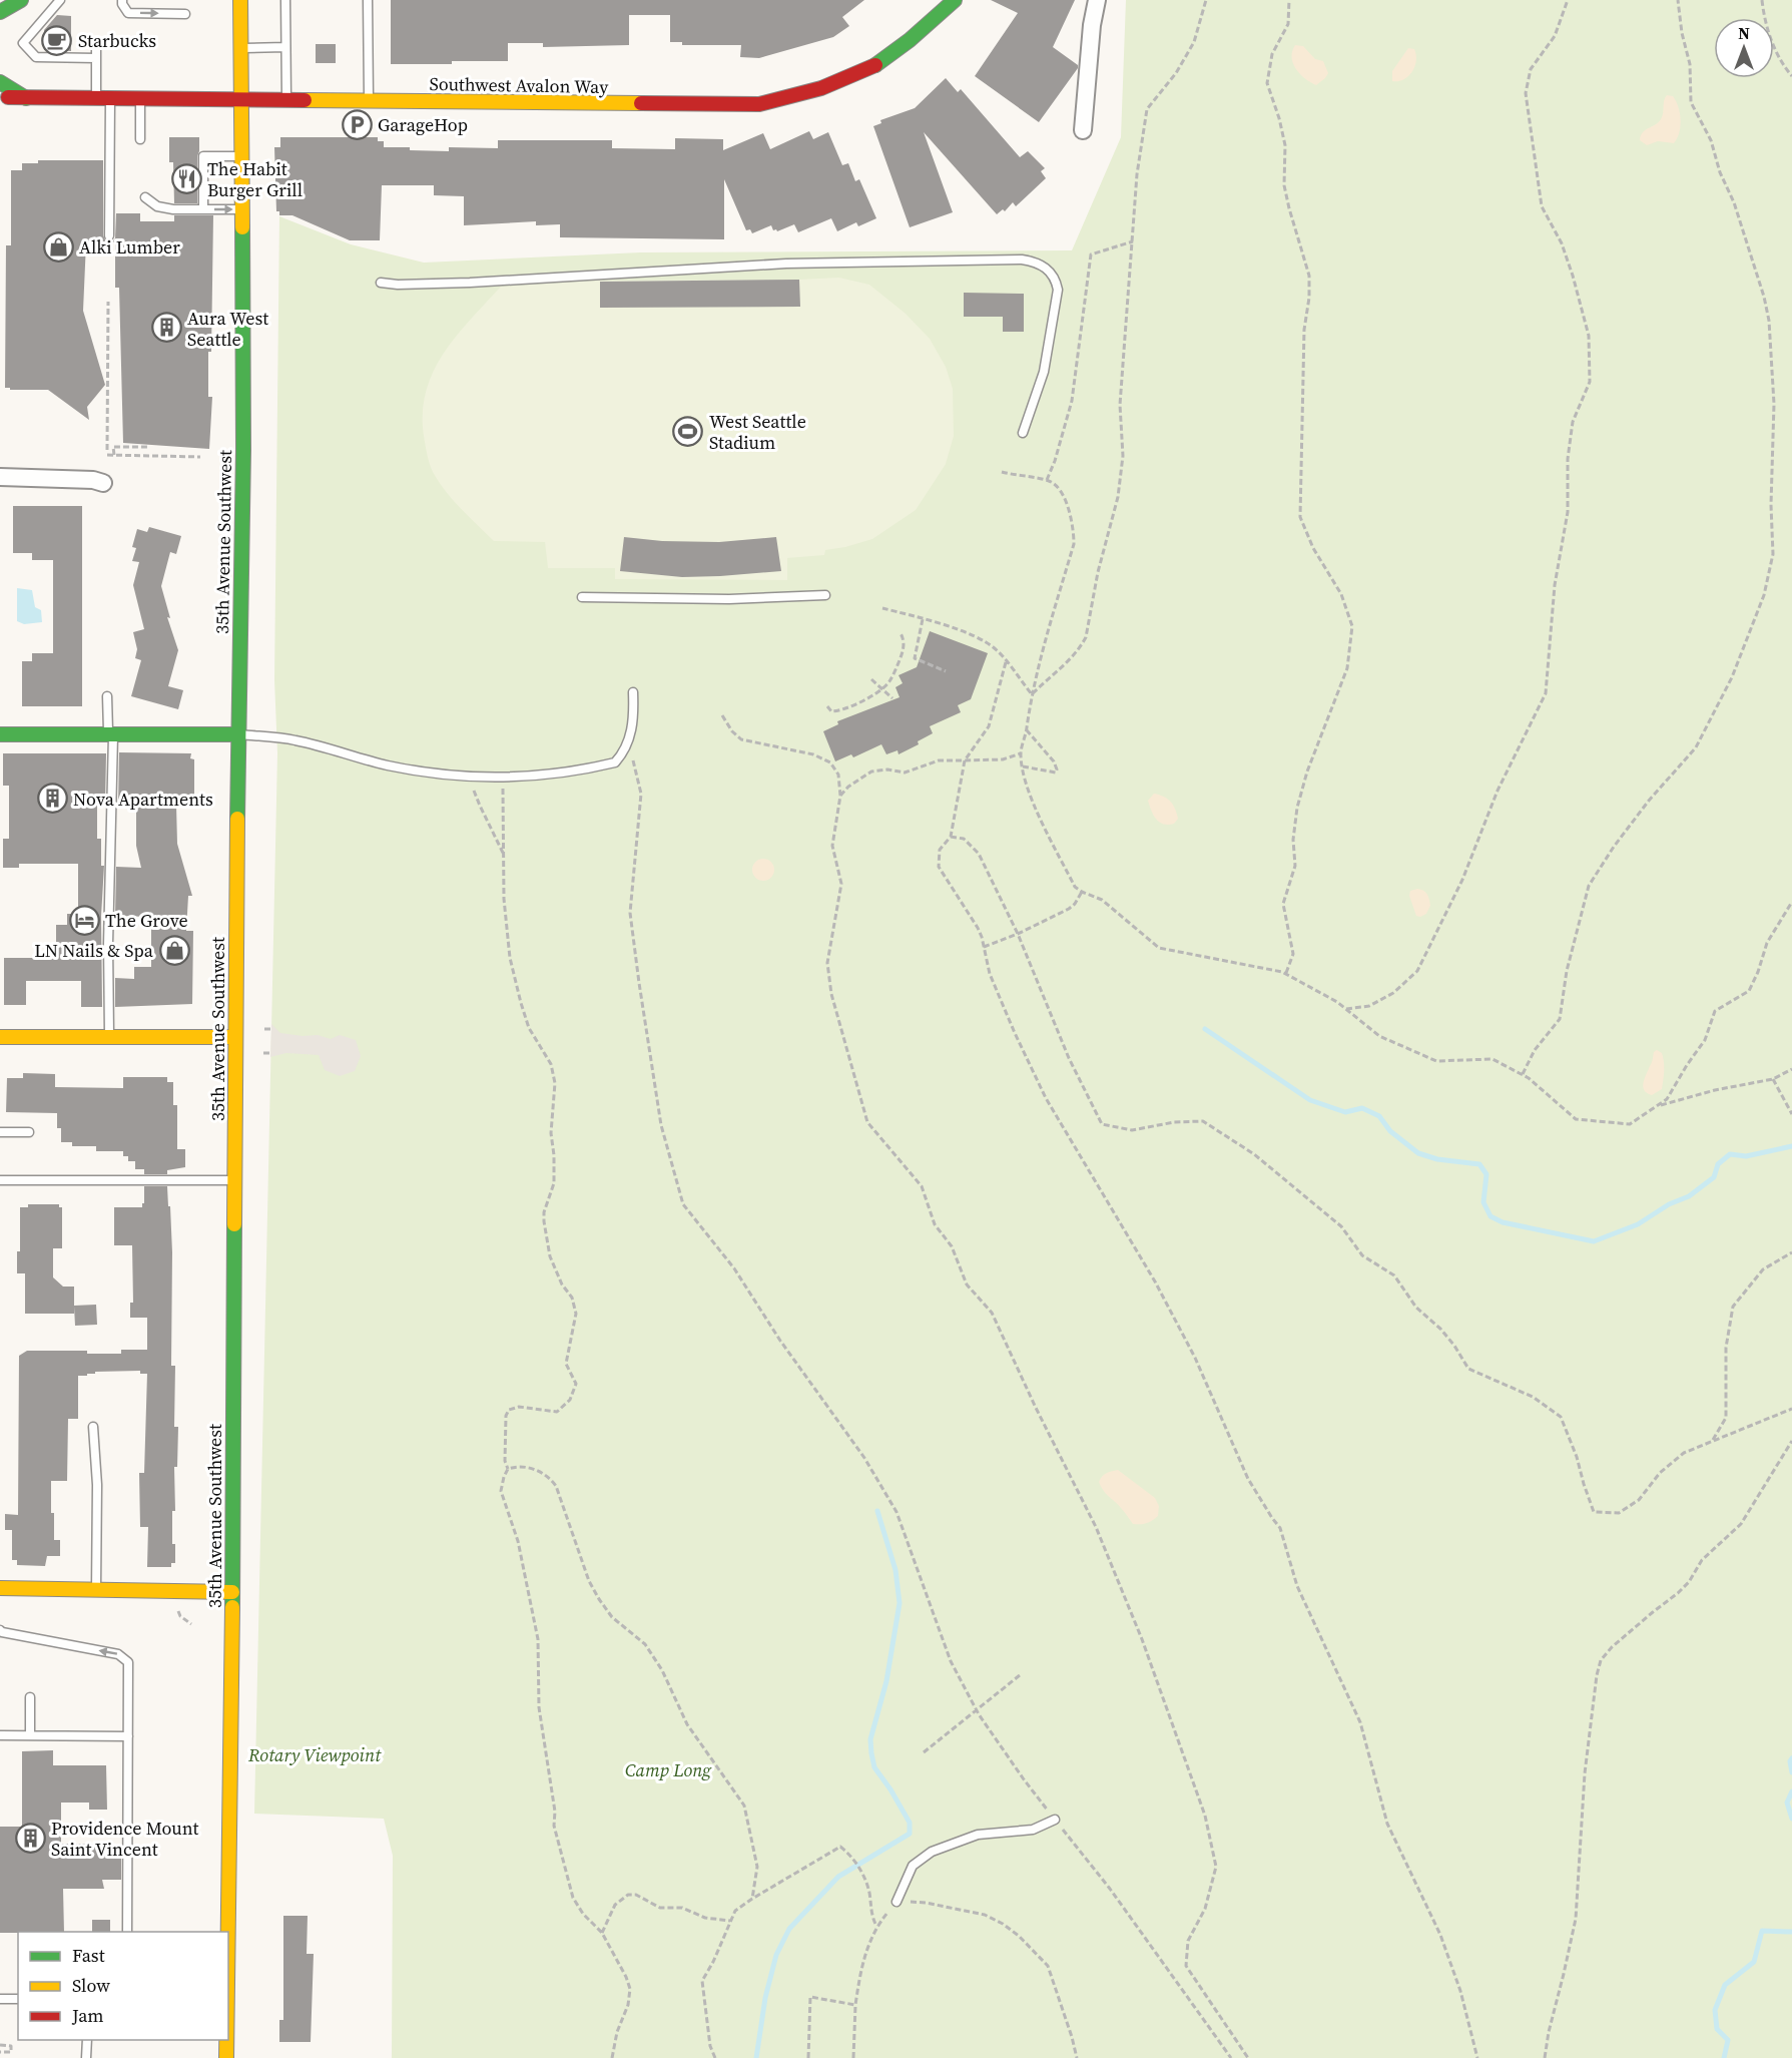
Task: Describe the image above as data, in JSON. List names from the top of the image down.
{
  "streets": {
    "main road": ["Southwest Avalon Way", "35th Avenue Southwest"]
  },
  "crossings": [
    ["Southwest Avalon Way", "35th Avenue Southwest"]
  ],
  "parks": ["Rotary Viewpoint", "Camp Long"],
  "places": {
    "cafe": ["Starbucks"],
    "parking": ["GarageHop"],
    "restaurant": ["The Habit Burger Grill"],
    "shop": ["Alki Lumber", "LN Nails & Spa"],
    "building": ["Aura West Seattle", "Nova Apartments", "Providence Mount Saint Vincent"],
    "sports": ["West Seattle Stadium"],
    "hotel": ["The Grove"]
  },
  "legend": ["Fast", "Slow", "Jam"],
  "north": "top"
}
